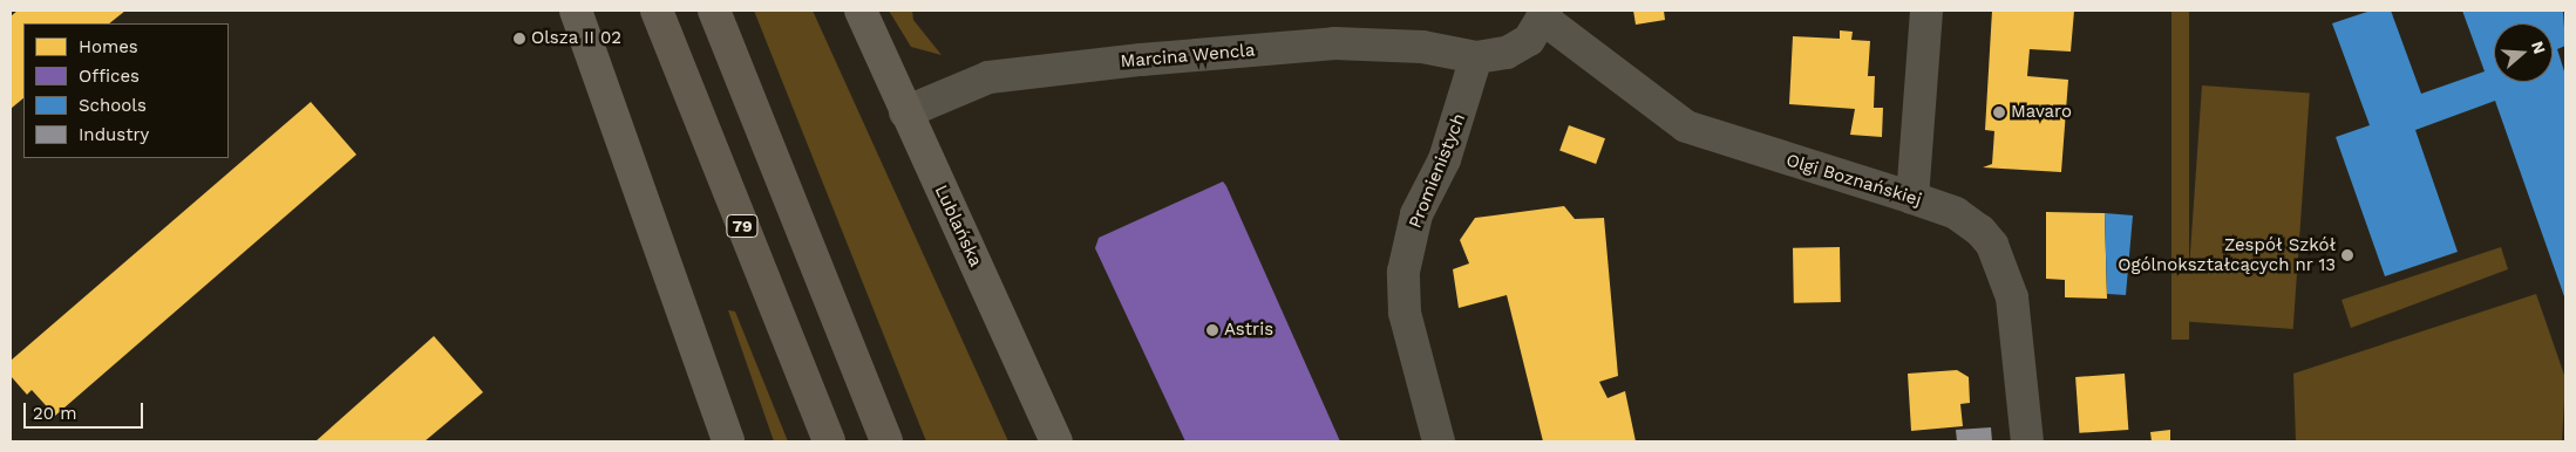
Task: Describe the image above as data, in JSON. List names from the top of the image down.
{
  "streets": {
    "main road": ["79", "Lublańska"],
    "street": ["Marcina Wencla", "Promienistych", "Olgi Boznańskiej"]
  },
  "crossings": [
    ["Marcina Wencla", "Promienistych"],
    ["Marcina Wencla", "Lublańska"]
  ],
  "places": [
    "Olsza II 02",
    "Mavaro",
    "Zespół Szkół Ogólnokształcących nr 13",
    "Astris"
  ],
  "legend": [
    "Homes",
    "Offices",
    "Schools",
    "Industry"
  ],
  "scale_bar": "20 m",
  "north": "right"
}
